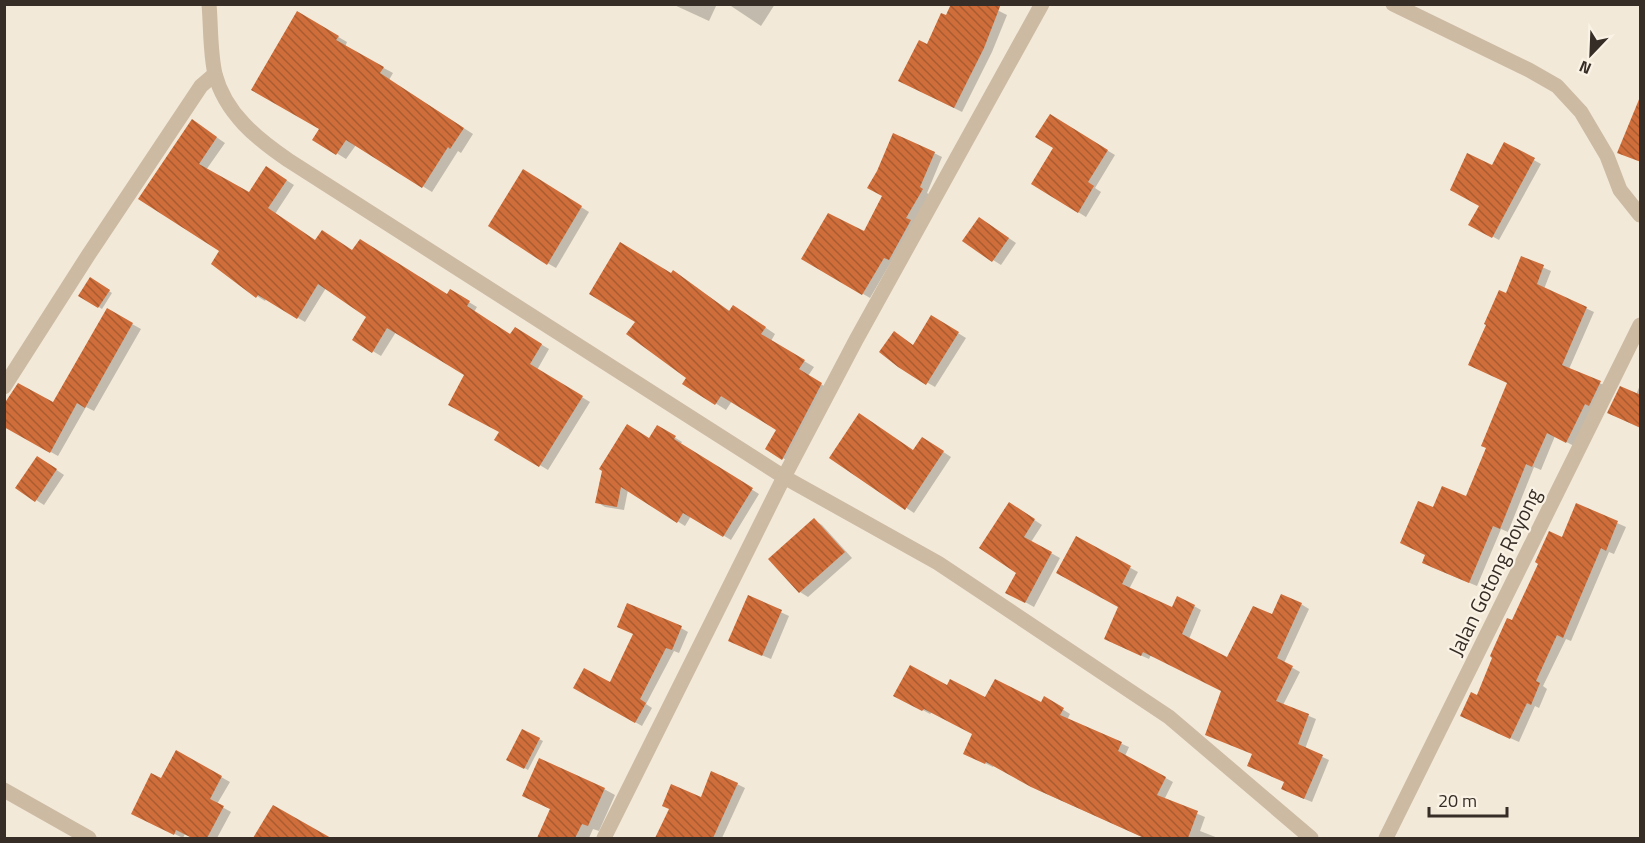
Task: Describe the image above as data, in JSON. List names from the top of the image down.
{
  "streets": {
    "street": ["Jalan Gotong Royong"]
  },
  "scale_bar": "20 m",
  "north": "bottom left"
}
